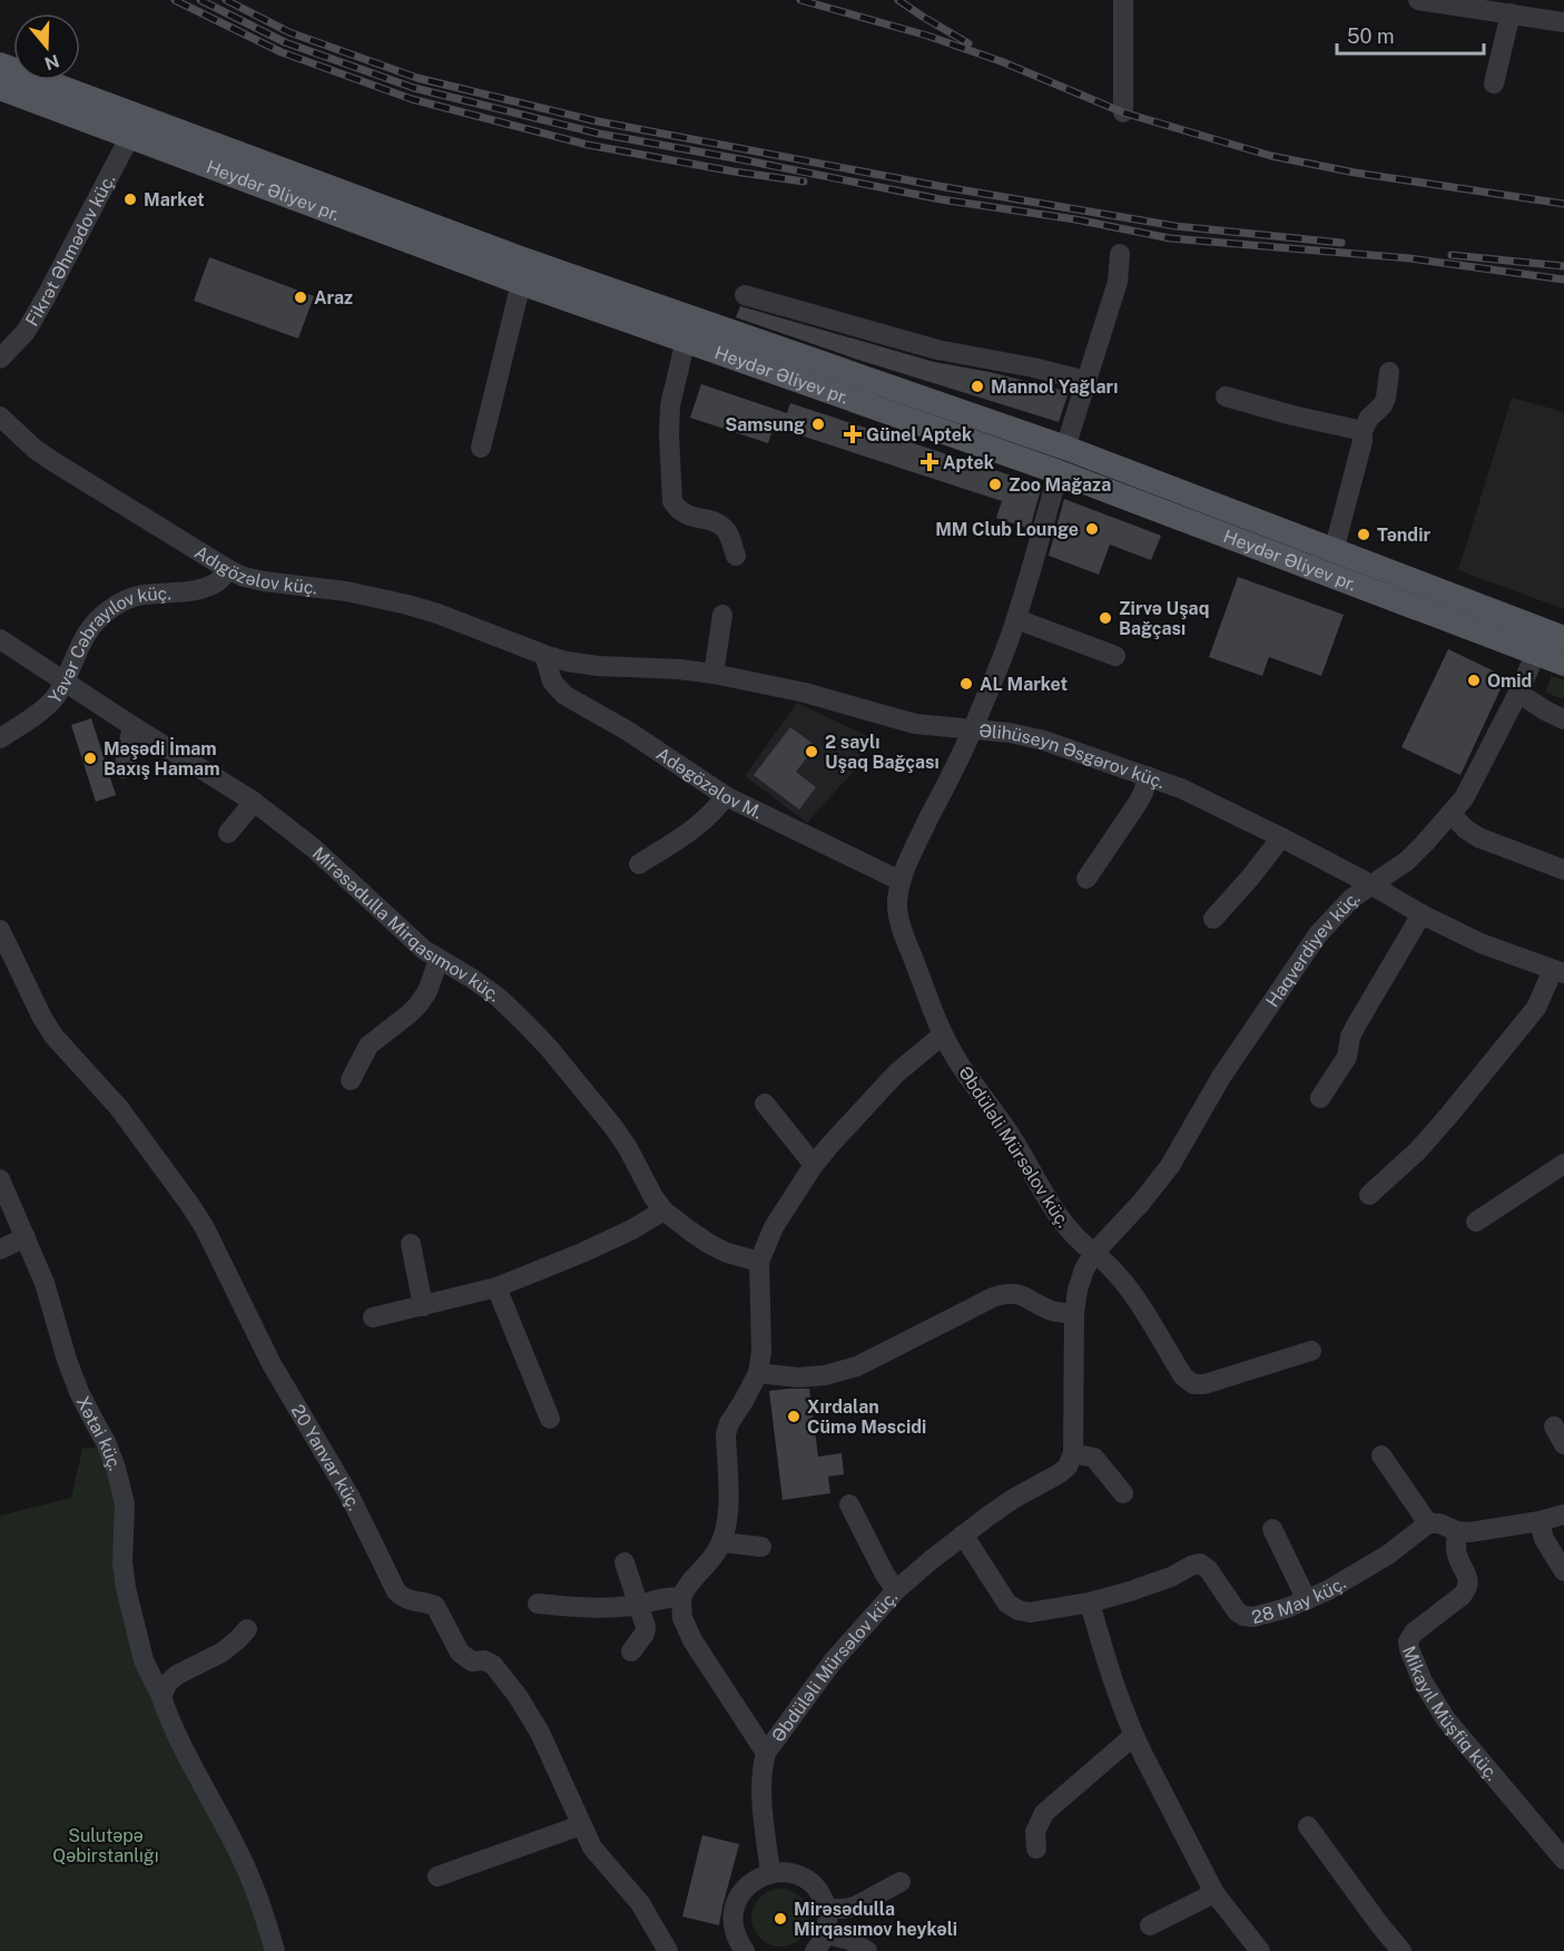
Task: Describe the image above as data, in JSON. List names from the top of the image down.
{
  "streets": {
    "main road": ["Heydər Əliyev pr."],
    "street": [
      "Fikrət Əhmədov küç.",
      "Adıgözəlov küç.",
      "Yavər Cəbrayılov küç.",
      "Əlihüseyn Əsgərov küç.",
      "Adəgözəlov M.",
      "Mirəsədulla Mirqasımov küç.",
      "Haqverdiyev küç.",
      "Əbdüləli Mürsəlov küç.",
      "Xətai küç.",
      "20 Yanvar küç.",
      "28 May küç.",
      "Mikayıl Müşfiq küç."
    ]
  },
  "crossings": [
    ["Heydər Əliyev pr.", "Fikrət Əhmədov küç."],
    ["Heydər Əliyev pr.", "Haqverdiyev küç."],
    ["Heydər Əliyev pr.", "Əbdüləli Mürsəlov küç."],
    ["Adıgözəlov küç.", "Yavər Cəbrayılov küç."],
    ["Adıgözəlov küç.", "Əlihüseyn Əsgərov küç."],
    ["Adıgözəlov küç.", "Adəgözəlov M."],
    ["Yavər Cəbrayılov küç.", "Mirəsədulla Mirqasımov küç."],
    ["Əlihüseyn Əsgərov küç.", "Adəgözəlov M."],
    ["Əlihüseyn Əsgərov küç.", "Haqverdiyev küç."],
    ["Əlihüseyn Əsgərov küç.", "Əbdüləli Mürsəlov küç."],
    ["Adəgözəlov M.", "Əbdüləli Mürsəlov küç."],
    ["Haqverdiyev küç.", "Əbdüləli Mürsəlov küç."],
    ["Əbdüləli Mürsəlov küç.", "28 May küç."]
  ],
  "parks": ["Sulutəpə Qəbirstanlığı"],
  "places": {
    "other": [
      "Market",
      "Araz",
      "Mannol Yağları",
      "Samsung",
      "Zoo Mağaza",
      "MM Club Lounge",
      "Təndir",
      "Zirvə Uşaq Bağçası",
      "Omid",
      "AL Market",
      "2 saylı Uşaq Bağçası",
      "Məşədi İmam Baxış Hamam",
      "Xırdalan Cümə Məscidi",
      "Mirəsədulla Mirqasımov heykəli"
    ],
    "health": ["Günel Aptek", "Aptek"]
  },
  "scale_bar": "50 m",
  "north": "bottom"
}
